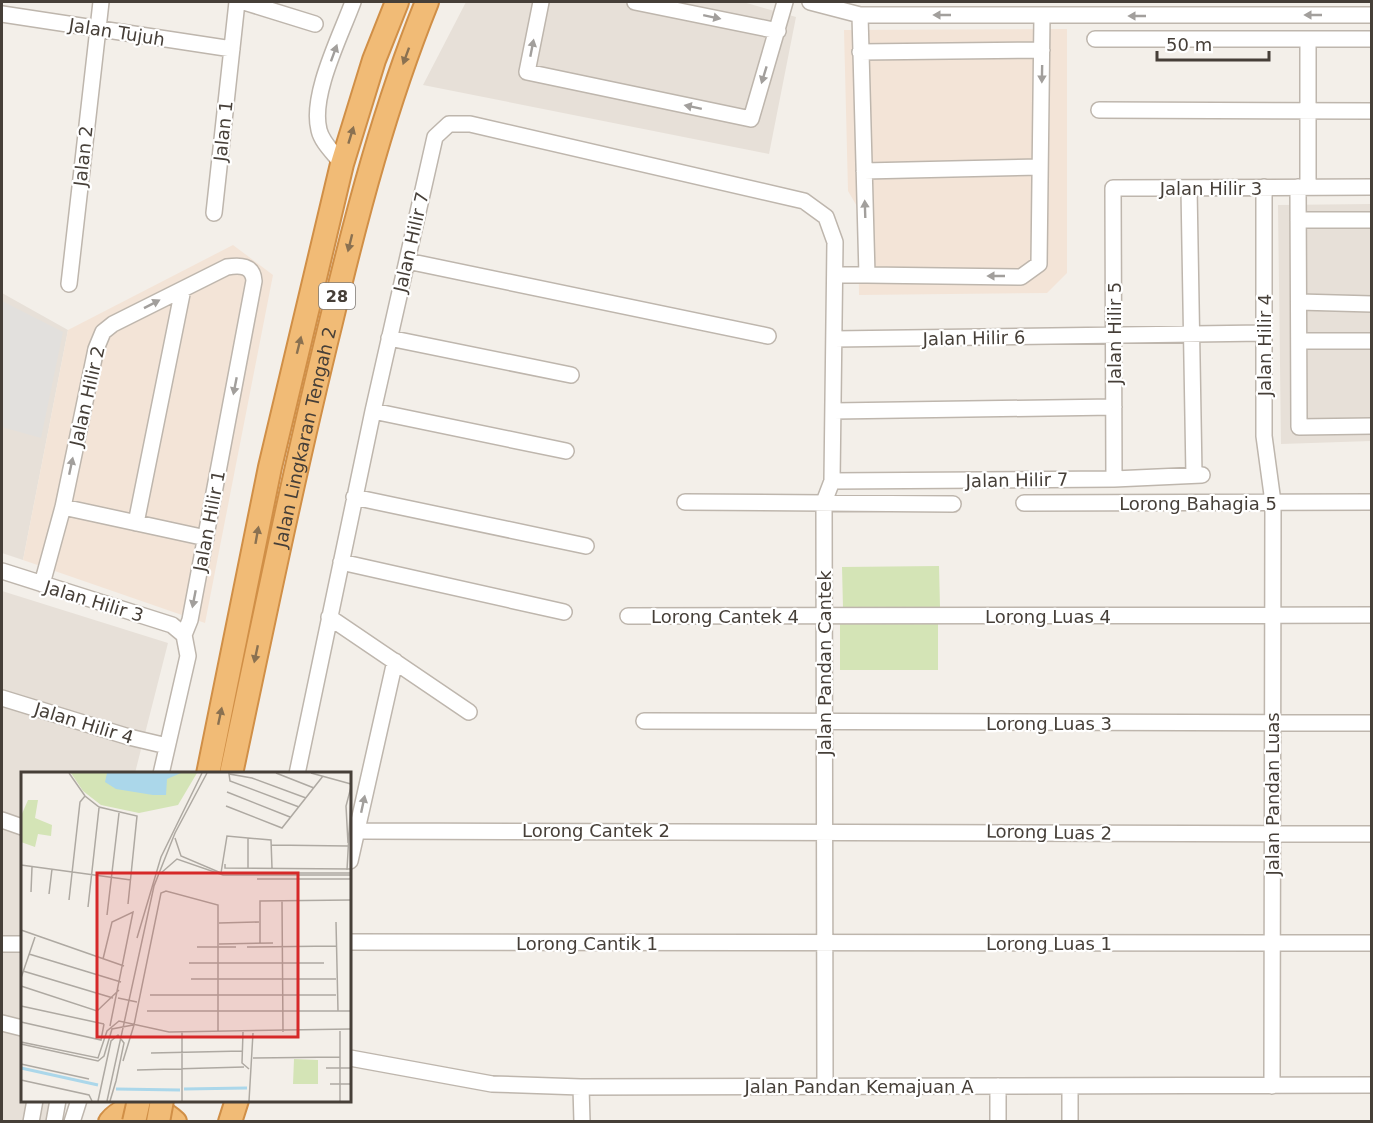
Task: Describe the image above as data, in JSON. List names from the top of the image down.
{
  "streets": {
    "highway": ["28", "Jalan Lingkaran Tengah 2"],
    "street": [
      "Jalan Tujuh",
      "Jalan 1",
      "Jalan 2",
      "Jalan Hilir 3",
      "Jalan Hilir 7",
      "Jalan Hilir 5",
      "Jalan Hilir 6",
      "Jalan Hilir 4",
      "Jalan Hilir 2",
      "Lorong Bahagia 5",
      "Jalan Hilir 1",
      "Lorong Cantek 4",
      "Lorong Luas 4",
      "Jalan Pandan Cantek",
      "Lorong Luas 3",
      "Jalan Pandan Luas",
      "Lorong Cantek 2",
      "Lorong Luas 2",
      "Lorong Cantik 1",
      "Lorong Luas 1",
      "Jalan Pandan Kemajuan A"
    ]
  },
  "crossings": [
    ["Jalan Tujuh", "Jalan 1"],
    ["Jalan Tujuh", "Jalan 2"],
    ["Jalan Hilir 3", "Jalan Hilir 5"],
    ["Jalan Hilir 3", "Jalan Hilir 4"],
    ["Jalan Hilir 3", "Jalan Hilir 2"],
    ["Jalan Hilir 3", "Jalan Hilir 1"],
    ["Jalan Hilir 7", "Jalan Hilir 5"],
    ["Jalan Hilir 7", "Jalan Hilir 6"],
    ["Jalan Hilir 7", "Jalan Pandan Cantek"],
    ["Jalan Hilir 5", "Jalan Hilir 6"],
    ["Jalan Hilir 6", "Jalan Hilir 4"],
    ["Jalan Hilir 6", "Jalan Pandan Cantek"],
    ["Jalan Hilir 4", "Lorong Bahagia 5"],
    ["Jalan Hilir 4", "Jalan Hilir 1"],
    ["Jalan Hilir 4", "Jalan Pandan Luas"],
    ["Jalan Hilir 2", "Jalan Hilir 1"],
    ["Lorong Bahagia 5", "Jalan Pandan Luas"],
    ["Lorong Cantek 4", "Lorong Luas 4"],
    ["Lorong Cantek 4", "Jalan Pandan Cantek"],
    ["Lorong Luas 4", "Jalan Pandan Cantek"],
    ["Lorong Luas 4", "Jalan Pandan Luas"],
    ["Jalan Pandan Cantek", "Lorong Luas 3"],
    ["Jalan Pandan Cantek", "Lorong Cantek 2"],
    ["Jalan Pandan Cantek", "Lorong Luas 2"],
    ["Jalan Pandan Cantek", "Lorong Cantik 1"],
    ["Jalan Pandan Cantek", "Lorong Luas 1"],
    ["Jalan Pandan Cantek", "Jalan Pandan Kemajuan A"],
    ["Lorong Luas 3", "Jalan Pandan Luas"],
    ["Jalan Pandan Luas", "Lorong Luas 2"],
    ["Jalan Pandan Luas", "Lorong Luas 1"],
    ["Jalan Pandan Luas", "Jalan Pandan Kemajuan A"],
    ["Lorong Cantek 2", "Lorong Luas 2"],
    ["Lorong Cantik 1", "Lorong Luas 1"]
  ],
  "scale_bar": "50 m"
}
